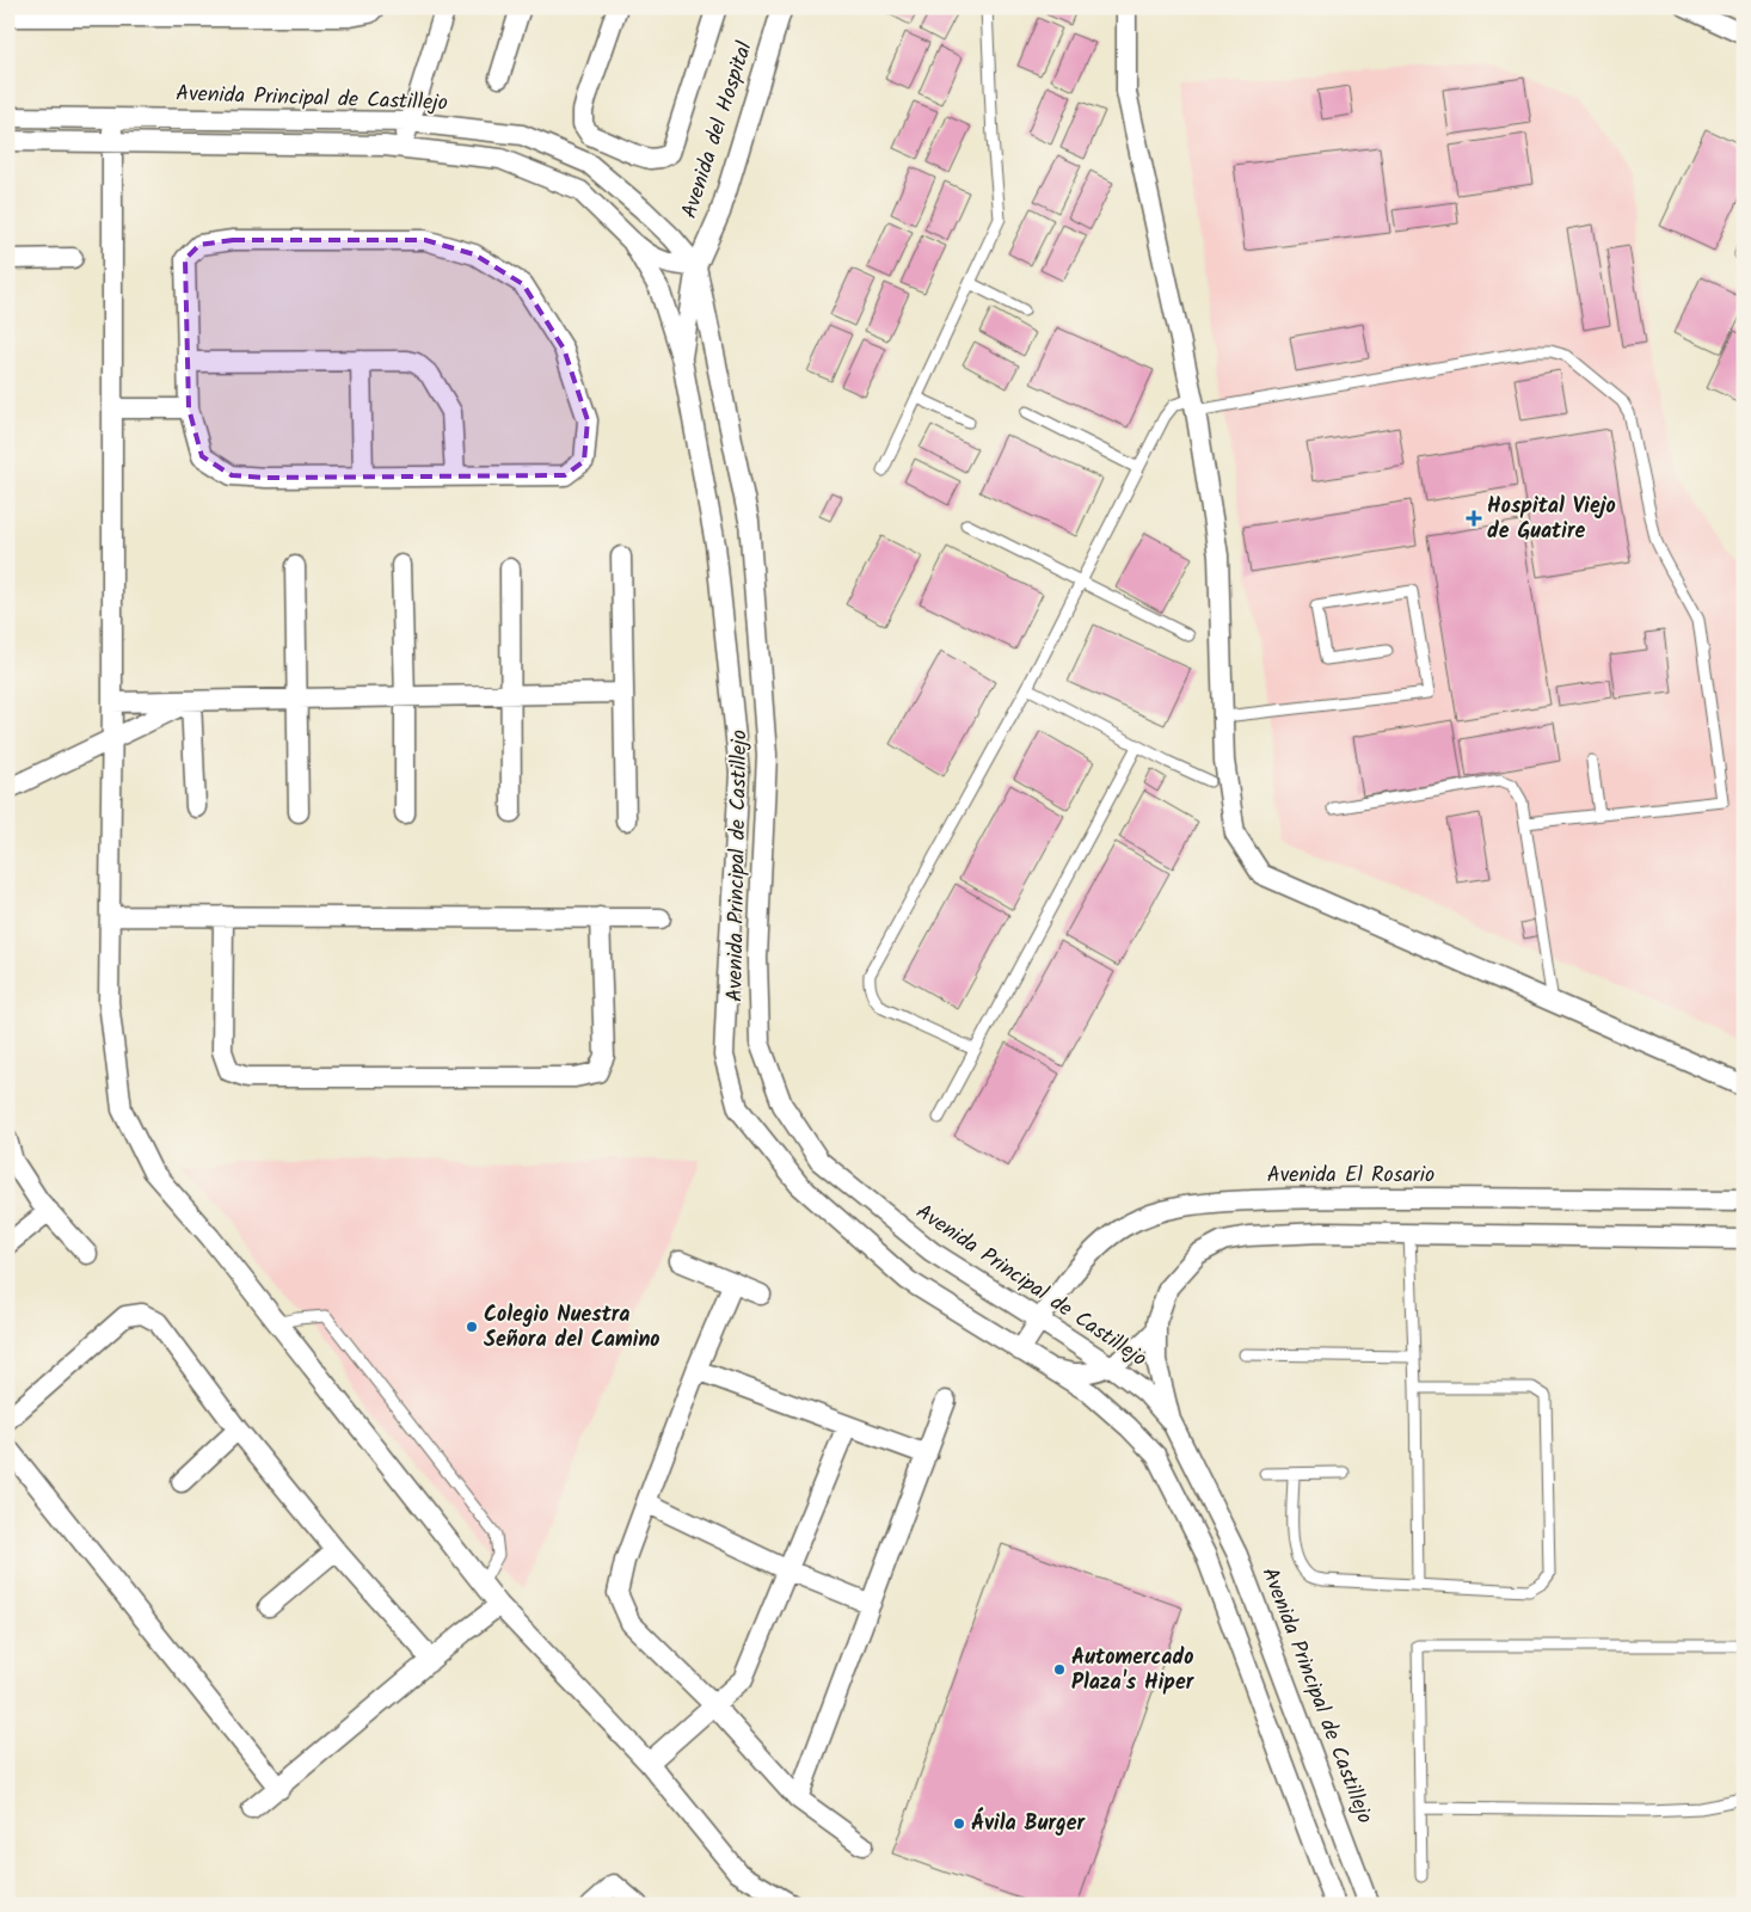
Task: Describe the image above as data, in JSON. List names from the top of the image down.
{
  "streets": {
    "street": ["Avenida Principal de Castillejo", "Avenida del Hospital", "Avenida El Rosario"]
  },
  "crossings": [
    ["Avenida Principal de Castillejo", "Avenida del Hospital"],
    ["Avenida Principal de Castillejo", "Avenida El Rosario"]
  ],
  "places": {
    "health": ["Hospital Viejo de Guatire"],
    "other": ["Colegio Nuestra Señora del Camino", "Automercado Plaza's Hiper", "Ávila Burger"]
  }
}
